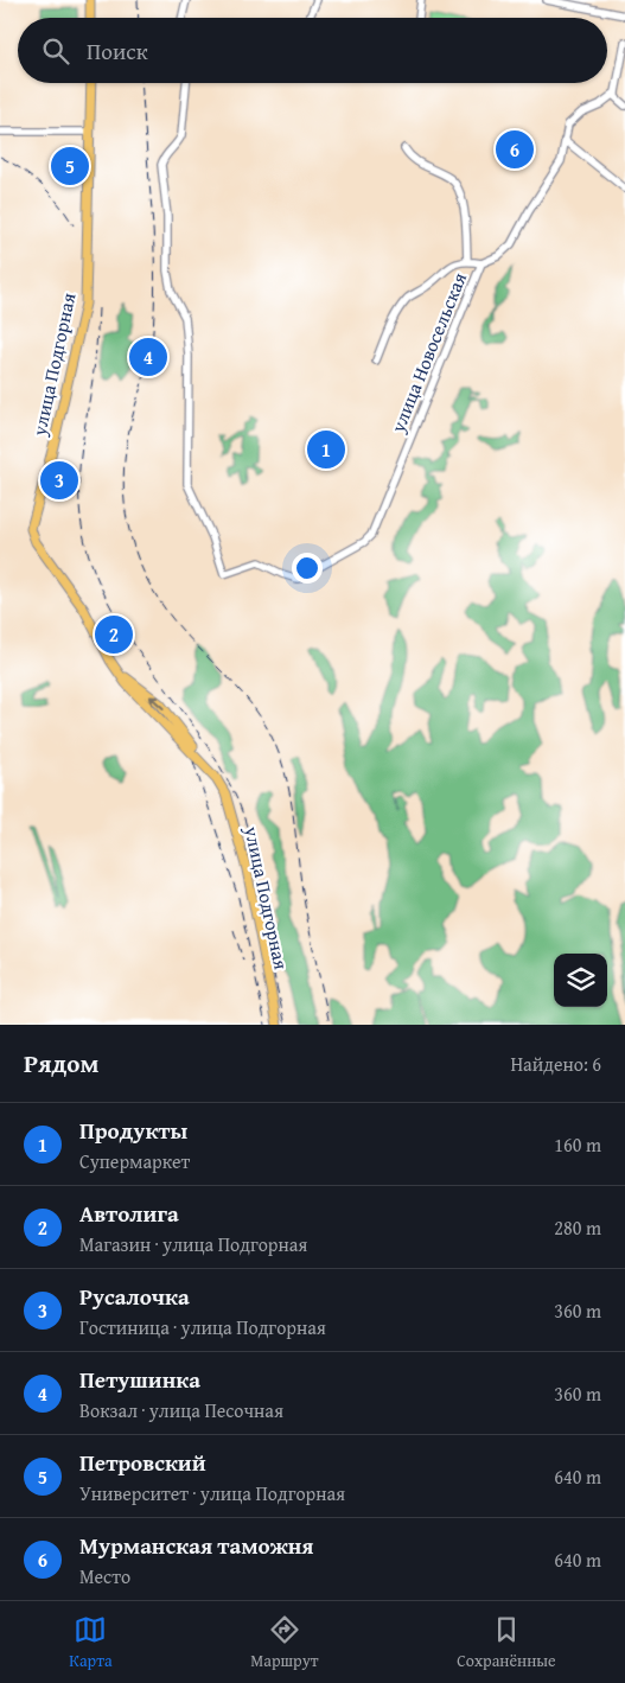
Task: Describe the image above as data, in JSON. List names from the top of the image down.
{
  "streets": {
    "main road": ["улица Подгорная"],
    "street": ["улица Новосельская"]
  },
  "page": {
    "search": "Поиск",
    "pins": [
      "6",
      "5",
      "4",
      "1",
      "3",
      "2"
    ],
    "heading": ["Рядом", "Найдено: 6"],
    "list": [
      {
        "mark": "1",
        "name": "Продукты",
        "note": "Супермаркет",
        "value": "160 m"
      },
      {
        "mark": "2",
        "name": "Автолига",
        "note": "Магазин · улица Подгорная",
        "value": "280 m"
      },
      {
        "mark": "3",
        "name": "Русалочка",
        "note": "Гостиница · улица Подгорная",
        "value": "360 m"
      },
      {
        "mark": "4",
        "name": "Петушинка",
        "note": "Вокзал · улица Песочная",
        "value": "360 m"
      },
      {
        "mark": "5",
        "name": "Петровский",
        "note": "Университет · улица Подгорная",
        "value": "640 m"
      },
      {
        "mark": "6",
        "name": "Мурманская таможня",
        "note": "Место",
        "value": "640 m"
      }
    ],
    "nav": ["Карта", "Маршрут", "Сохранённые"]
  }
}
